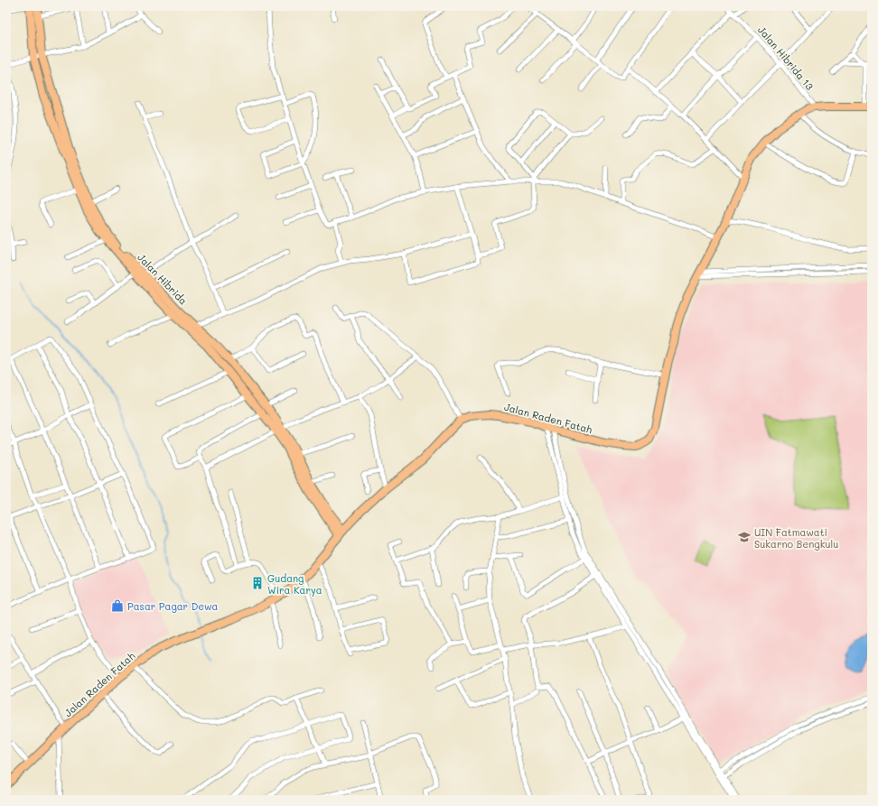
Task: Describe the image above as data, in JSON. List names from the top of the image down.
{
  "streets": {
    "main road": ["Jalan Hibrida", "Jalan Raden Fatah"],
    "street": ["Jalan Hibrida 13"]
  },
  "crossings": [
    ["Jalan Hibrida 13", "Jalan Raden Fatah"],
    ["Jalan Hibrida", "Jalan Raden Fatah"]
  ],
  "places": {
    "school or university": ["UIN Fatmawati Sukarno Bengkulu"],
    "building": ["Gudang Wira Karya"],
    "shop": ["Pasar Pagar Dewa"]
  }
}
